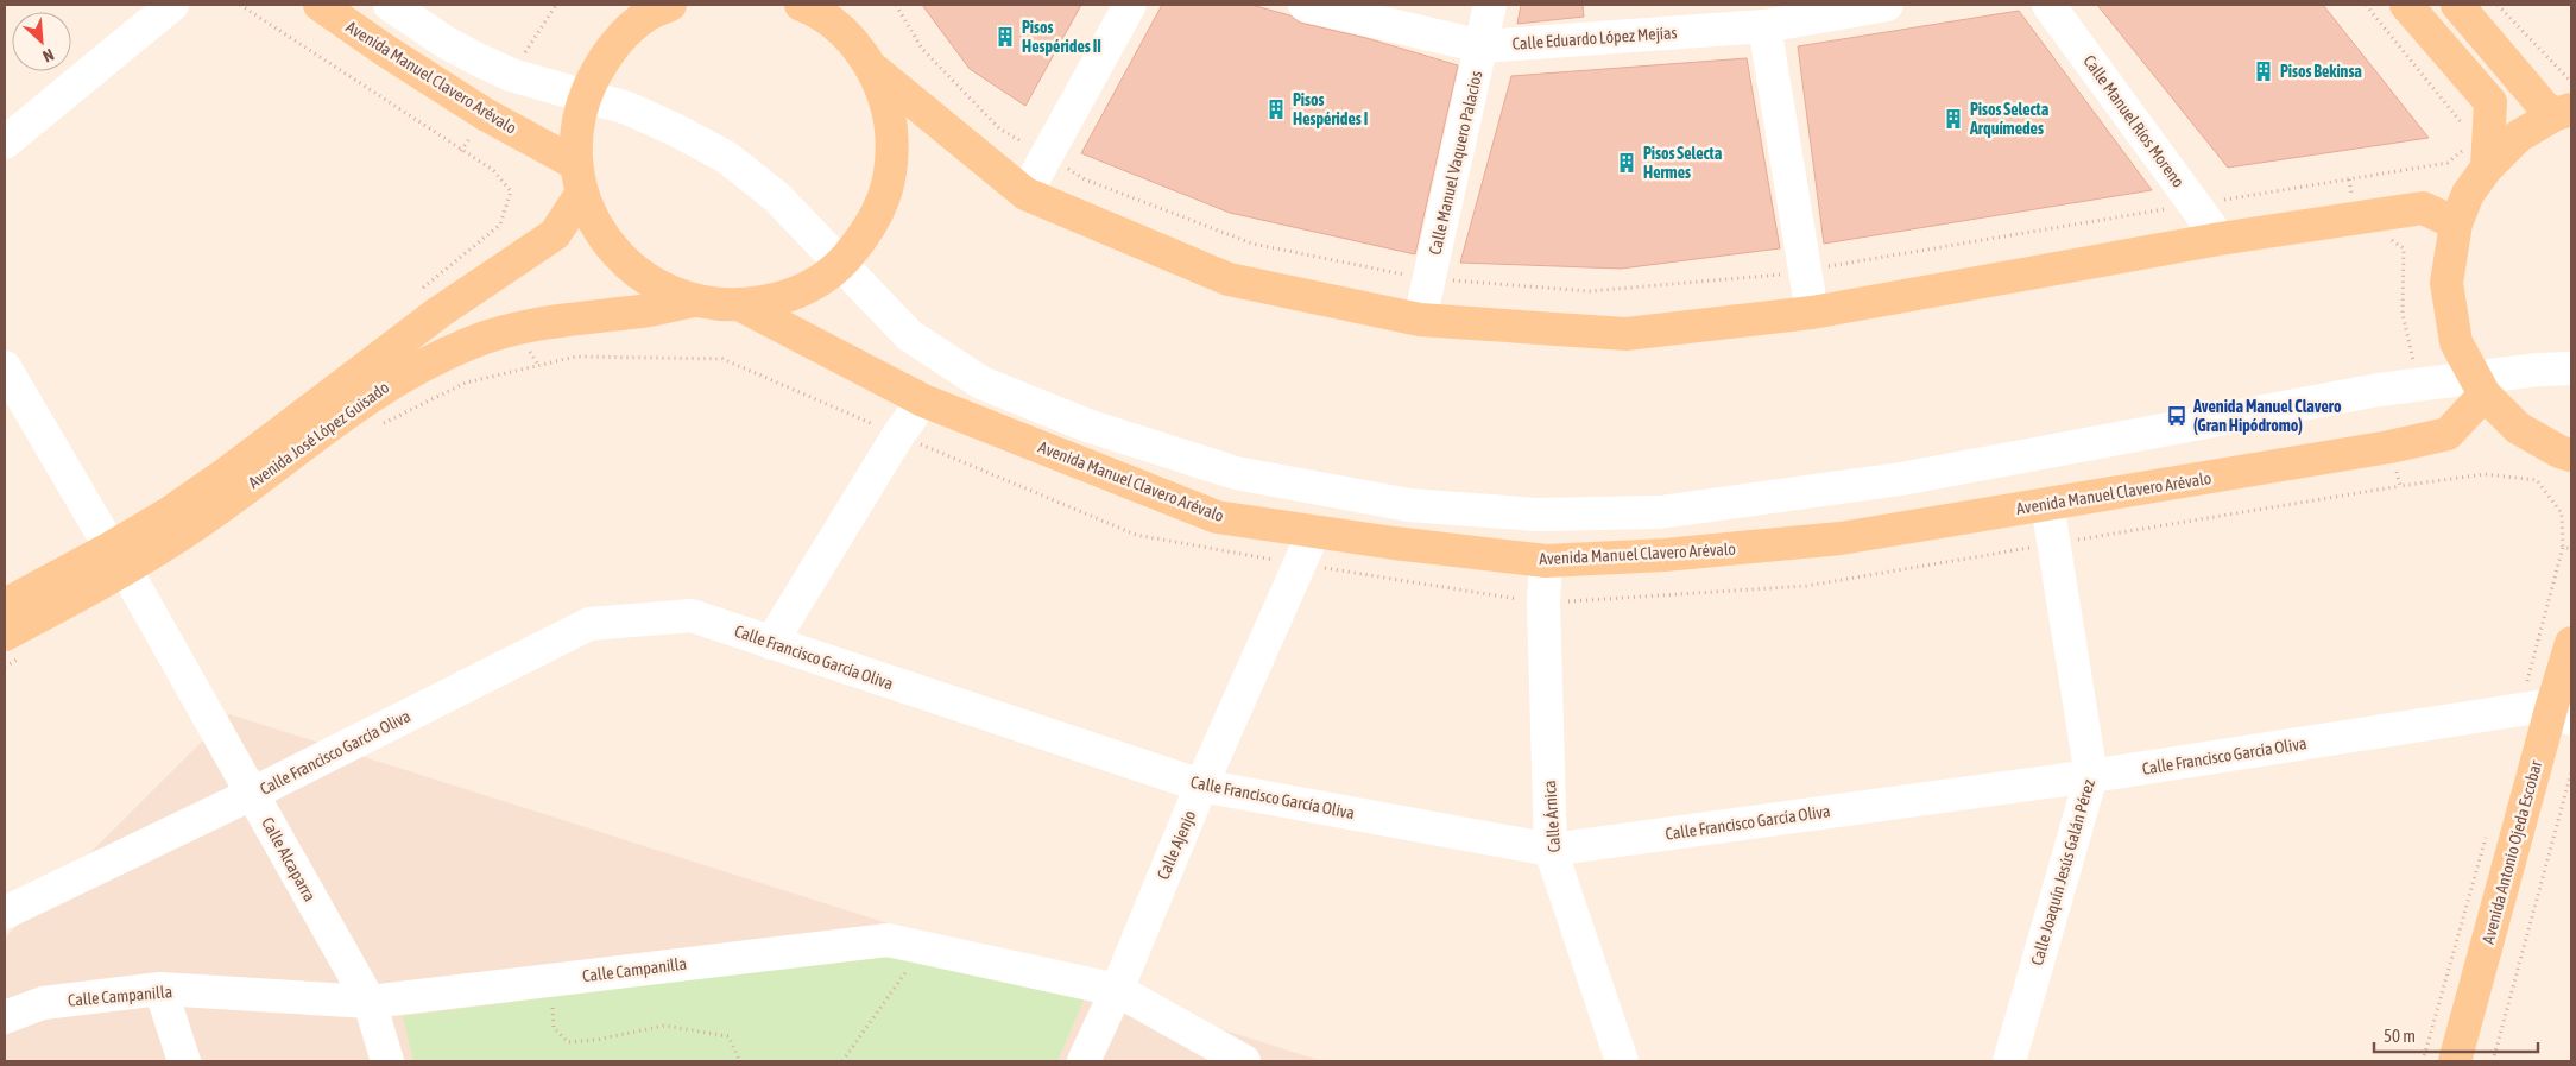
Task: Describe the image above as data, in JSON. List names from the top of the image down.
{
  "streets": {
    "main road": ["Avenida Manuel Clavero Arévalo", "Avenida José López Guisado", "Avenida Antonio Ojeda Escobar"],
    "street": [
      "Calle Eduardo López Mejías",
      "Calle Manuel Ríos Moreno",
      "Calle Manuel Vaquero Palacios",
      "Calle Francisco García Oliva",
      "Calle Árnica",
      "Calle Ajenjo",
      "Calle Alcaparra",
      "Calle Joaquín Jesús Galán Pérez",
      "Calle Campanilla"
    ]
  },
  "crossings": [
    ["Calle Eduardo López Mejías", "Calle Manuel Vaquero Palacios"],
    ["Avenida Manuel Clavero Arévalo", "Avenida José López Guisado"],
    ["Avenida Manuel Clavero Arévalo", "Calle Árnica"],
    ["Avenida Manuel Clavero Arévalo", "Calle Ajenjo"],
    ["Avenida Manuel Clavero Arévalo", "Calle Joaquín Jesús Galán Pérez"],
    ["Avenida José López Guisado", "Calle Alcaparra"],
    ["Calle Francisco García Oliva", "Calle Árnica"],
    ["Calle Francisco García Oliva", "Calle Ajenjo"],
    ["Calle Francisco García Oliva", "Avenida Antonio Ojeda Escobar"],
    ["Calle Francisco García Oliva", "Calle Alcaparra"],
    ["Calle Francisco García Oliva", "Calle Joaquín Jesús Galán Pérez"],
    ["Calle Ajenjo", "Calle Campanilla"],
    ["Calle Alcaparra", "Calle Campanilla"]
  ],
  "places": {
    "building": [
      "Pisos Hespérides II",
      "Pisos Bekinsa",
      "Pisos Hespérides I",
      "Pisos Selecta Arquímedes",
      "Pisos Selecta Hermes"
    ],
    "bus stop": ["Avenida Manuel Clavero (Gran Hipódromo)"]
  },
  "scale_bar": "50 m",
  "north": "bottom right"
}
